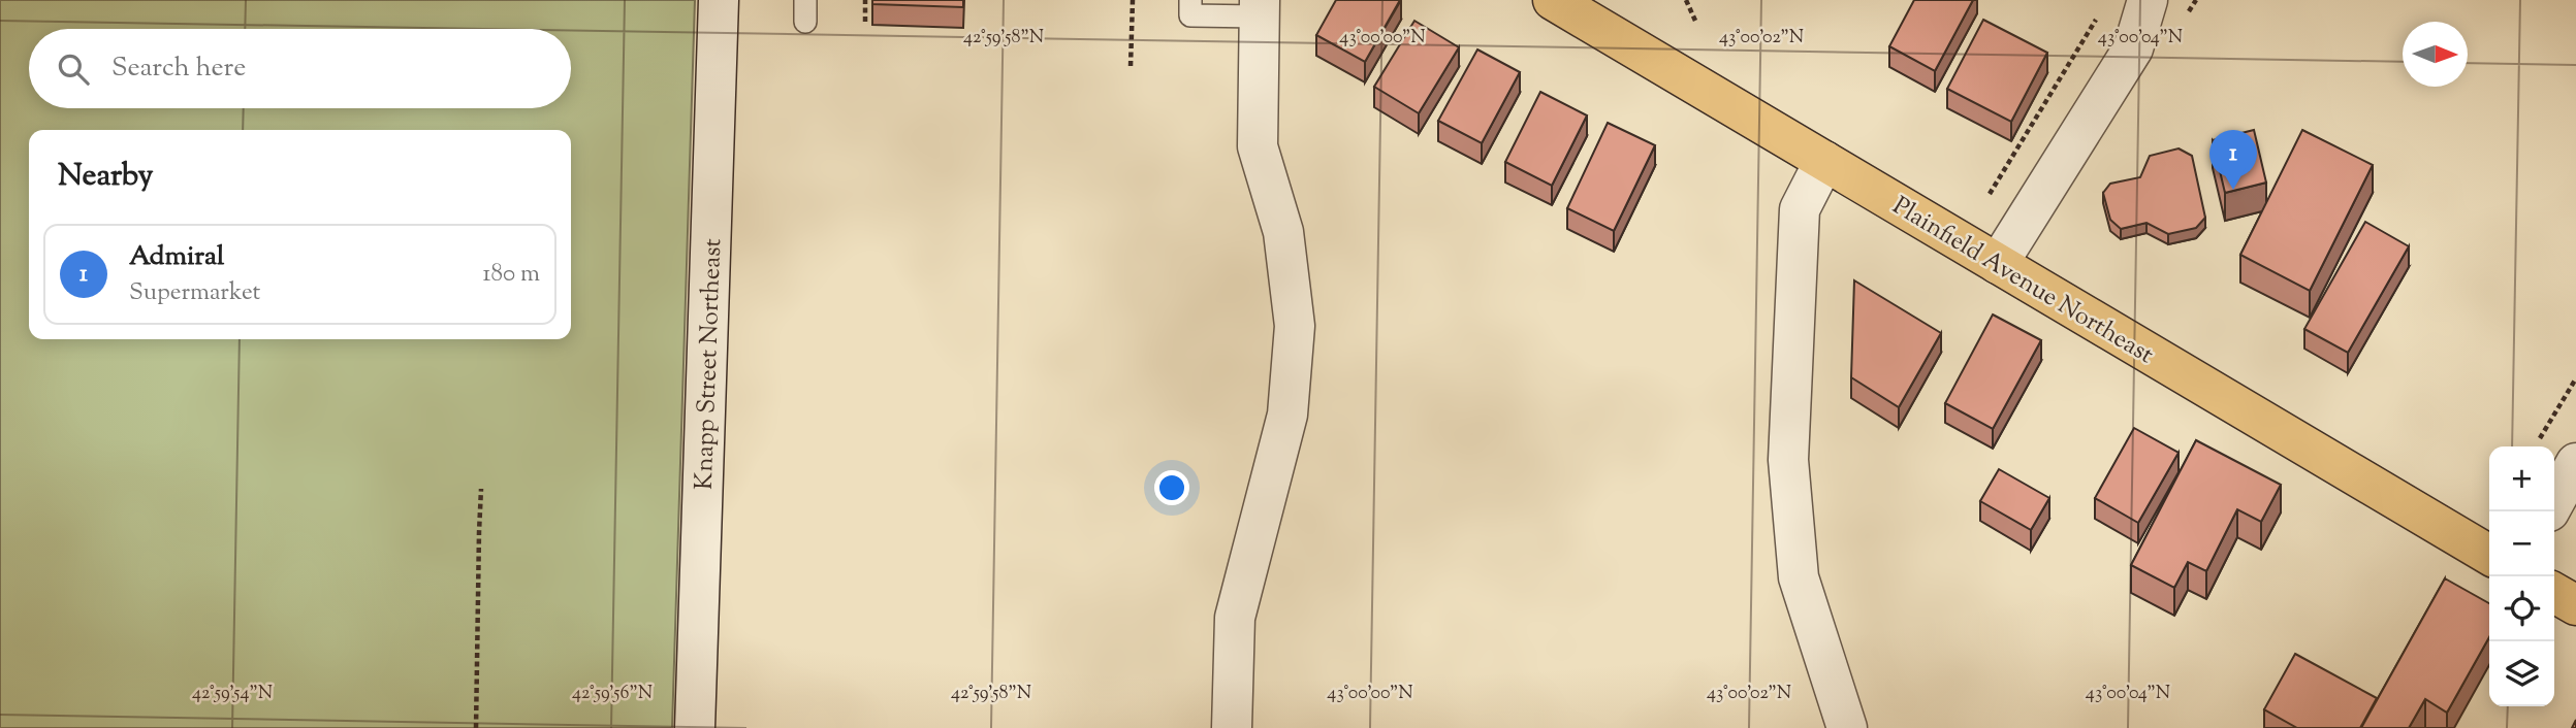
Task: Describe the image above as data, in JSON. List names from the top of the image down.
{
  "streets": {
    "main road": ["Plainfield Avenue Northeast"],
    "street": ["Knapp Street Northeast"]
  },
  "north": "right",
  "page": {
    "search": "Search here",
    "pins": "1",
    "heading": "Nearby",
    "list": [
      {
        "mark": "1",
        "name": "Admiral",
        "note": "Supermarket",
        "value": "180 m"
      }
    ],
    "map_buttons": ["+", "−"]
  },
  "coordinates": [
    "42°59'58\"N",
    "43°00'00\"N",
    "43°00'02\"N",
    "43°00'04\"N",
    "42°59'54\"N",
    "42°59'56\"N"
  ]
}
